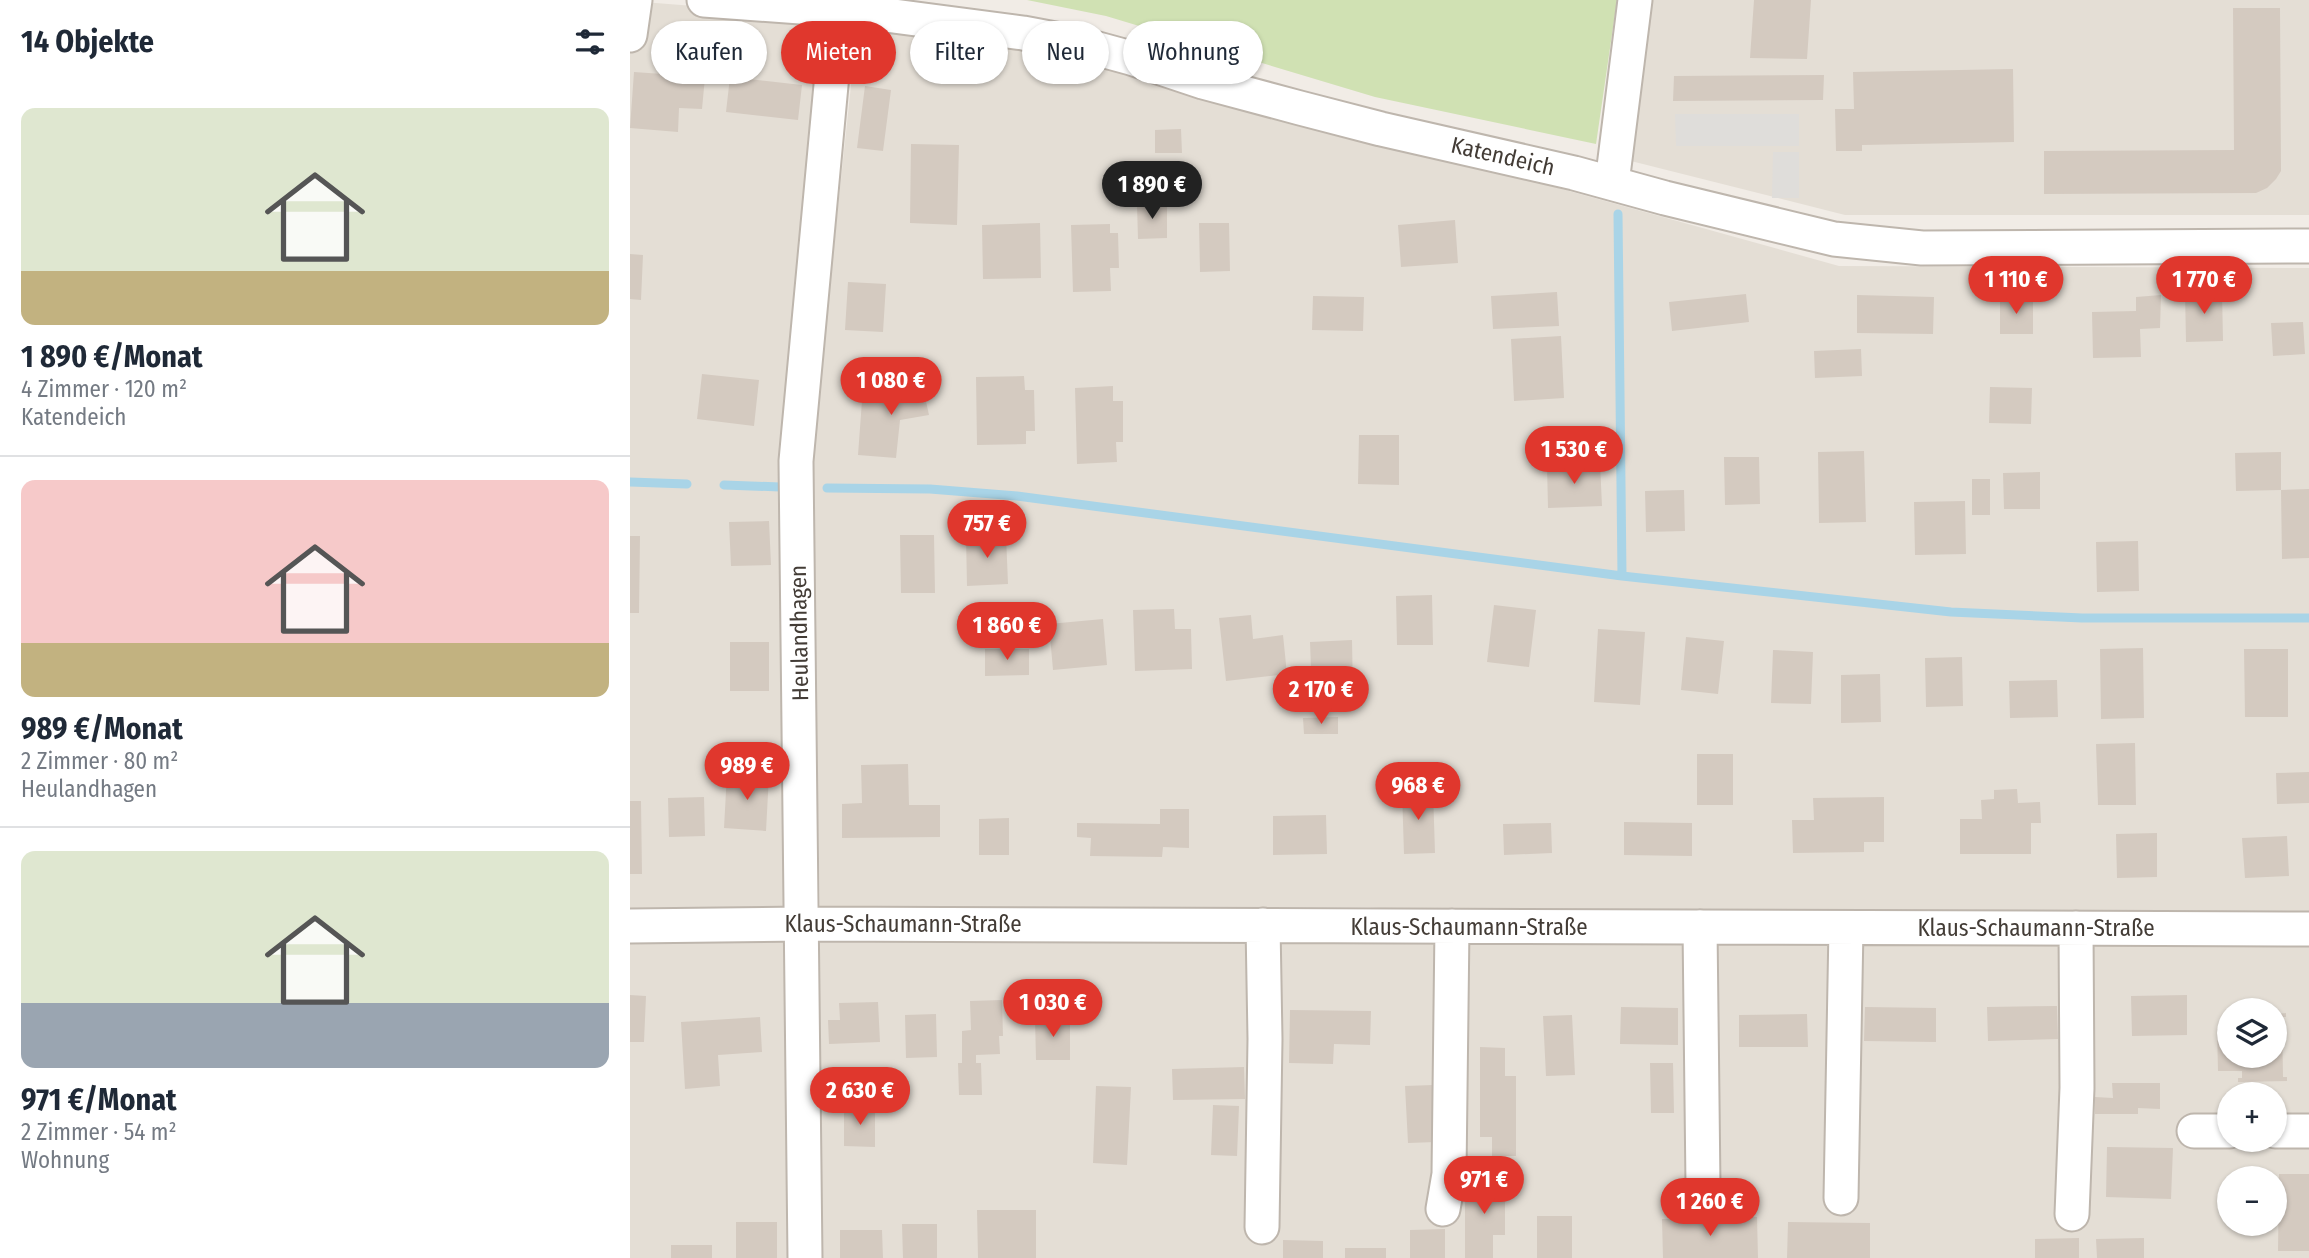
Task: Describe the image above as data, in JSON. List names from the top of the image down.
{
  "streets": {
    "street": ["Katendeich", "Heulandhagen", "Klaus-Schaumann-Straße"]
  },
  "crossings": [
    ["Katendeich", "Heulandhagen"],
    ["Heulandhagen", "Klaus-Schaumann-Straße"]
  ],
  "page": {
    "heading": "14 Objekte",
    "chip": [
      "Kaufen",
      "Mieten",
      "Filter",
      "Neu",
      "Wohnung"
    ],
    "list": [
      {
        "name": "1 890 €/Monat",
        "note": "4 Zimmer · 120 m² · Katendeich"
      },
      {
        "name": "989 €/Monat",
        "note": "2 Zimmer · 80 m² · Heulandhagen"
      },
      {
        "name": "971 €/Monat",
        "note": "2 Zimmer · 54 m² · Wohnung"
      }
    ],
    "price": [
      "1 890 €",
      "1 110 €",
      "1 770 €",
      "1 080 €",
      "1 530 €",
      "757 €",
      "1 860 €",
      "2 170 €",
      "989 €",
      "968 €",
      "1 030 €",
      "2 630 €",
      "971 €",
      "1 260 €"
    ],
    "map_buttons": ["+", "−"]
  }
}
